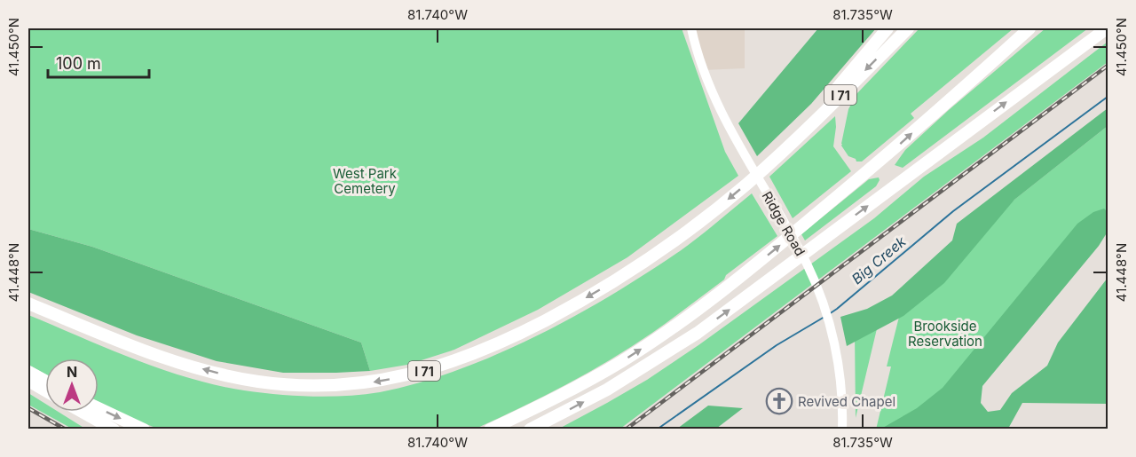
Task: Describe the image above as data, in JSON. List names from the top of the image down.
{
  "streets": {
    "highway": ["I 71"],
    "main road": ["Ridge Road"]
  },
  "water": ["Big Creek"],
  "parks": ["West Park Cemetery", "Brookside Reservation"],
  "places": {
    "church": ["Revived Chapel"]
  },
  "scale_bar": "100 m",
  "north": "top",
  "coordinates": [
    "81.740°W",
    "81.735°W",
    "41.450°N",
    "41.448°N"
  ]
}
